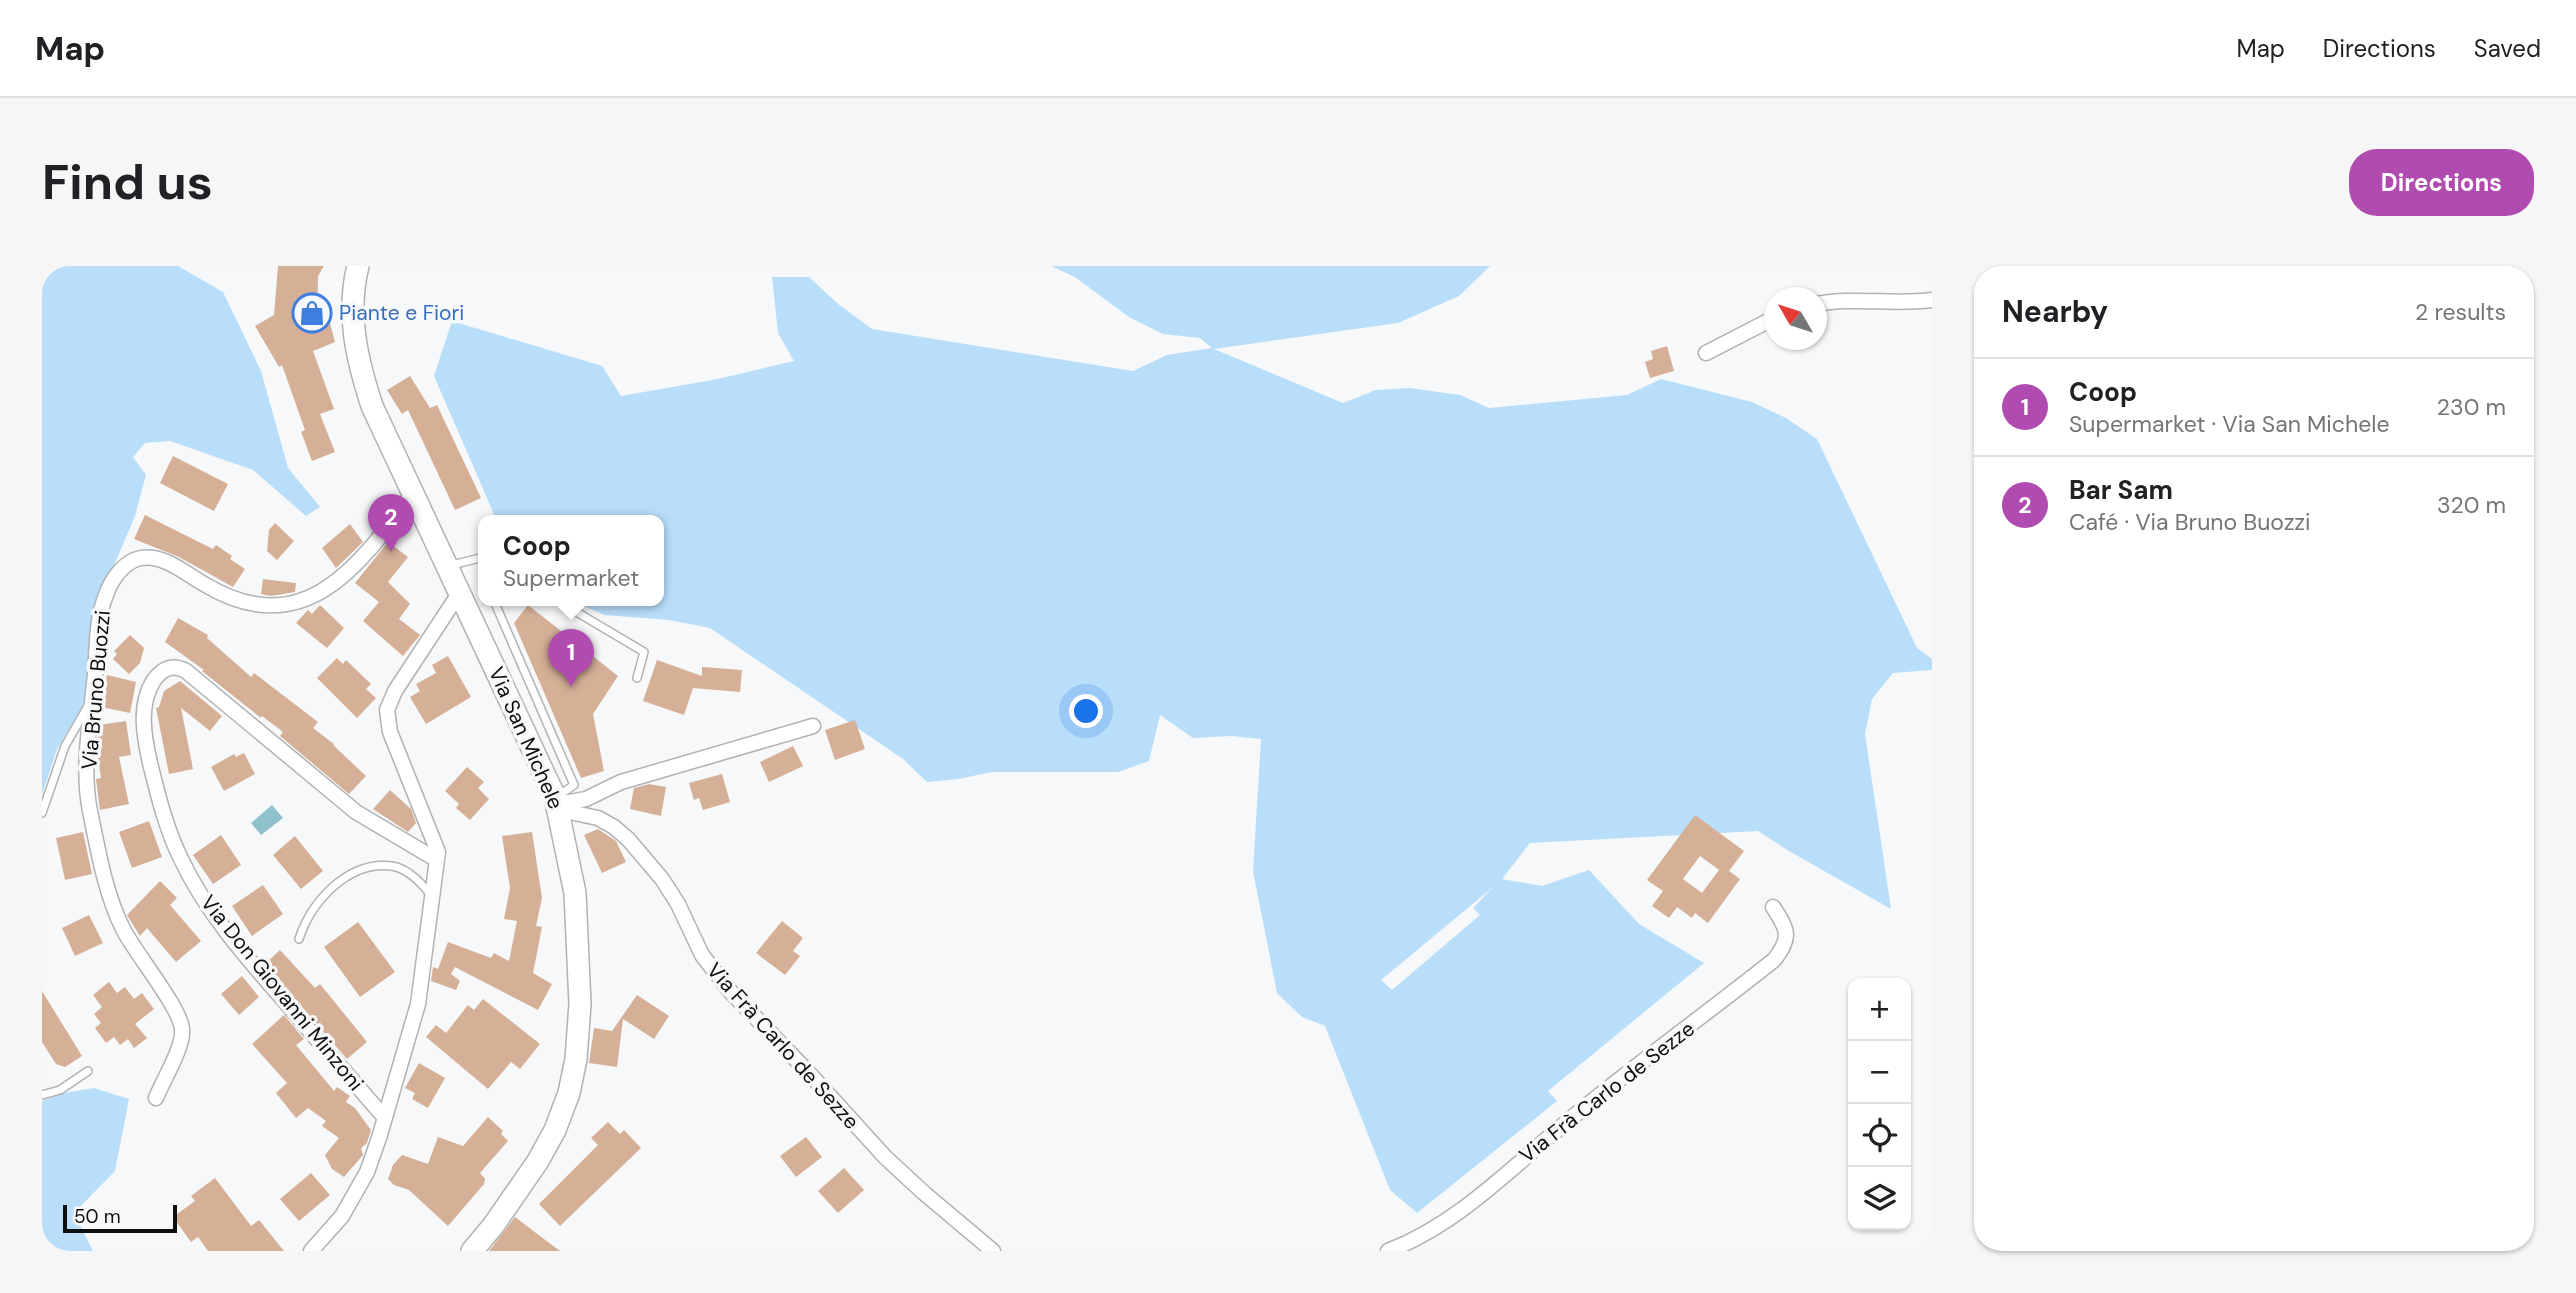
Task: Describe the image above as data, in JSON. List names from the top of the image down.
{
  "streets": {
    "main road": ["Via San Michele"],
    "street": ["Via Bruno Buozzi", "Via Don Giovanni Minzoni", "Via Frà Carlo de Sezze"]
  },
  "crossings": [
    ["Via Bruno Buozzi", "Via San Michele"],
    ["Via San Michele", "Via Frà Carlo de Sezze"]
  ],
  "places": {
    "shop": ["Piante e Fiori"]
  },
  "scale_bar": "50 m",
  "north": "top left",
  "page": {
    "header": "Map",
    "nav": ["Map", "Directions", "Saved"],
    "buttons": "Directions",
    "title": "Find us",
    "heading": ["Nearby", "2 results"],
    "list": [
      {
        "mark": "1",
        "name": "Coop",
        "note": "Supermarket · Via San Michele",
        "value": "230 m"
      },
      {
        "mark": "2",
        "name": "Bar Sam",
        "note": "Café · Via Bruno Buozzi",
        "value": "320 m"
      }
    ],
    "pins": ["2", "1"],
    "popup": ["Coop", "Supermarket"],
    "map_buttons": ["+", "−"],
    "scale": "50 m"
  }
}
